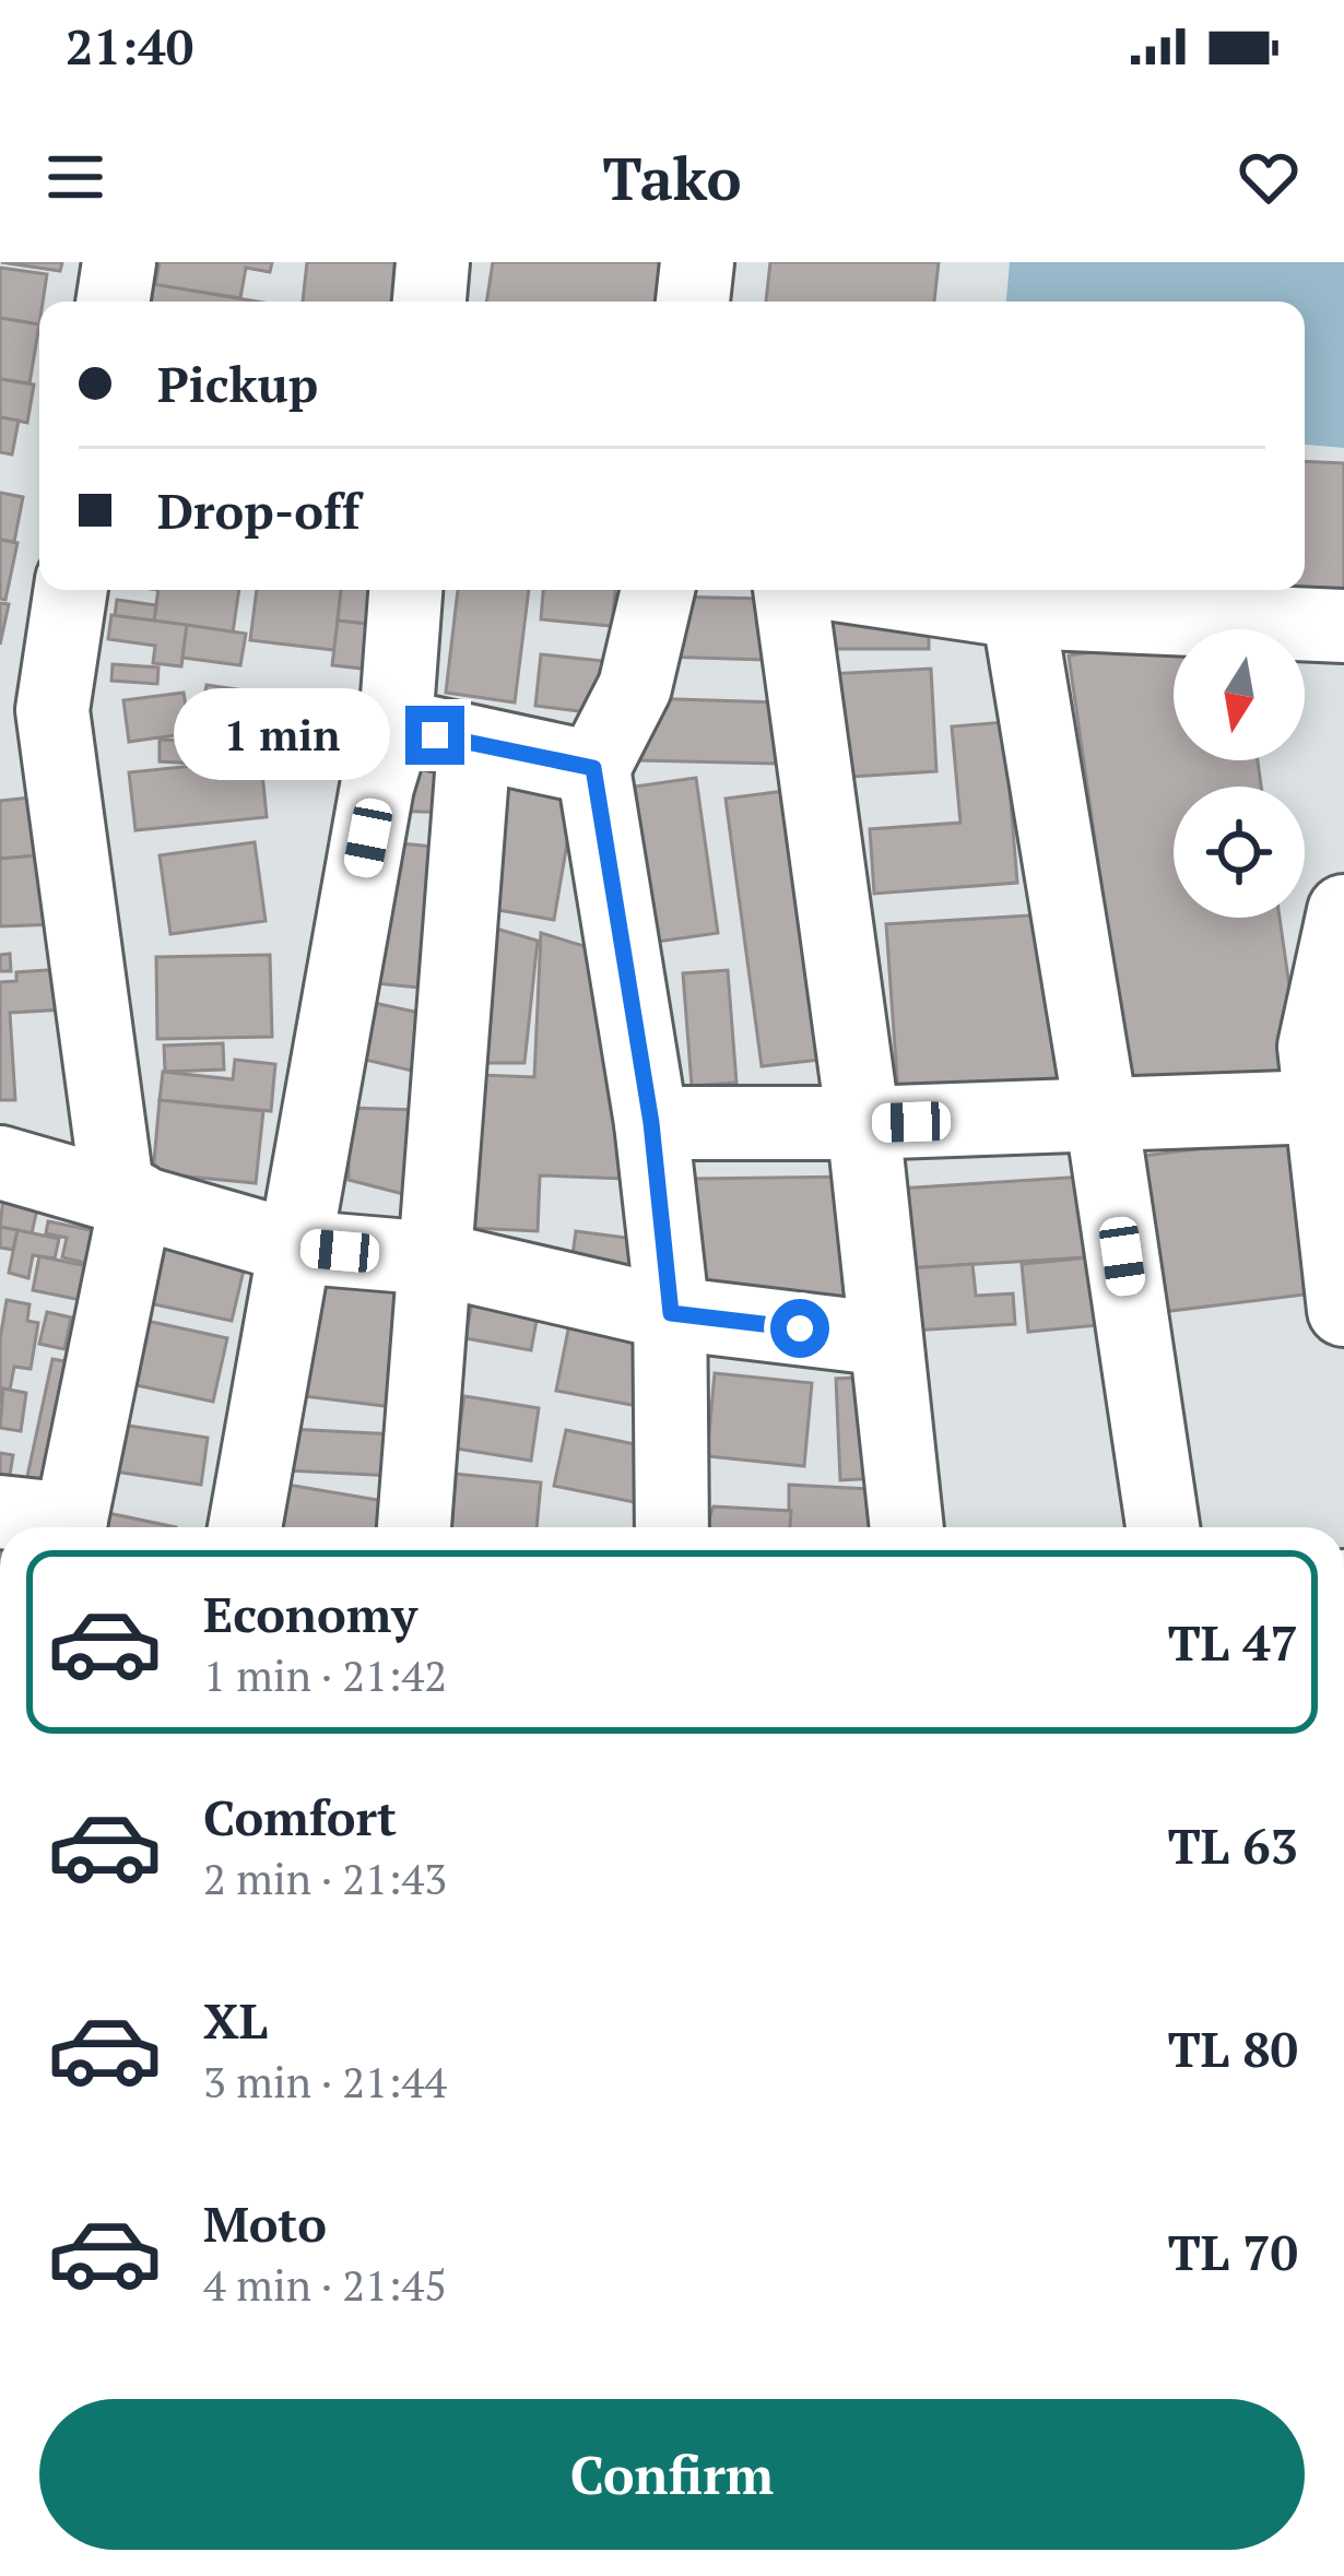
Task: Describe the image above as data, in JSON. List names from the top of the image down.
{
  "north": "bottom",
  "page": {
    "status": "21:40",
    "header": "Tako",
    "banner": ["Pickup", "Drop-off"],
    "bubble": "1 min",
    "list": [
      {
        "name": "Economy",
        "note": "1 min · 21:42",
        "value": "TL 47"
      },
      {
        "name": "Comfort",
        "note": "2 min · 21:43",
        "value": "TL 63"
      },
      {
        "name": "XL",
        "note": "3 min · 21:44",
        "value": "TL 80"
      },
      {
        "name": "Moto",
        "note": "4 min · 21:45",
        "value": "TL 70"
      }
    ],
    "buttons": "Confirm"
  }
}
